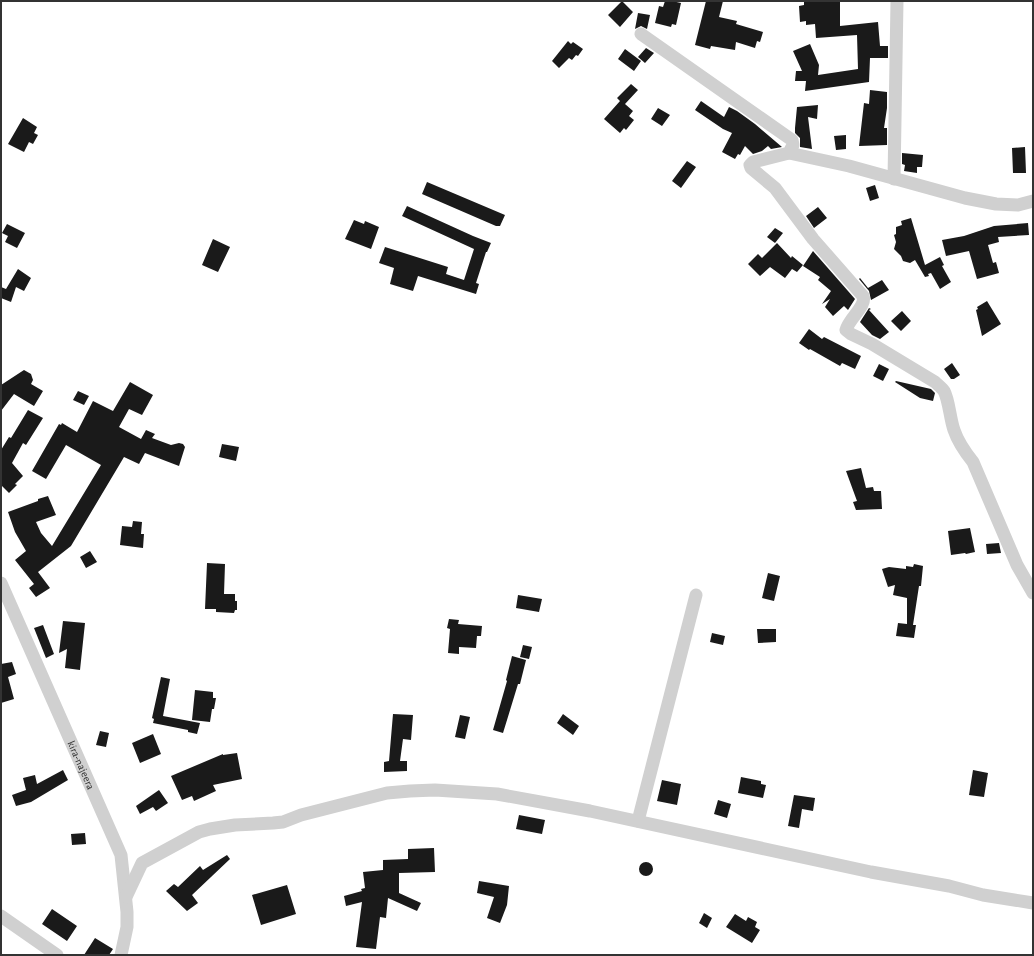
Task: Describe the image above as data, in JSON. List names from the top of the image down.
{
  "streets": {
    "street": ["kira-najeera"]
  }
}
